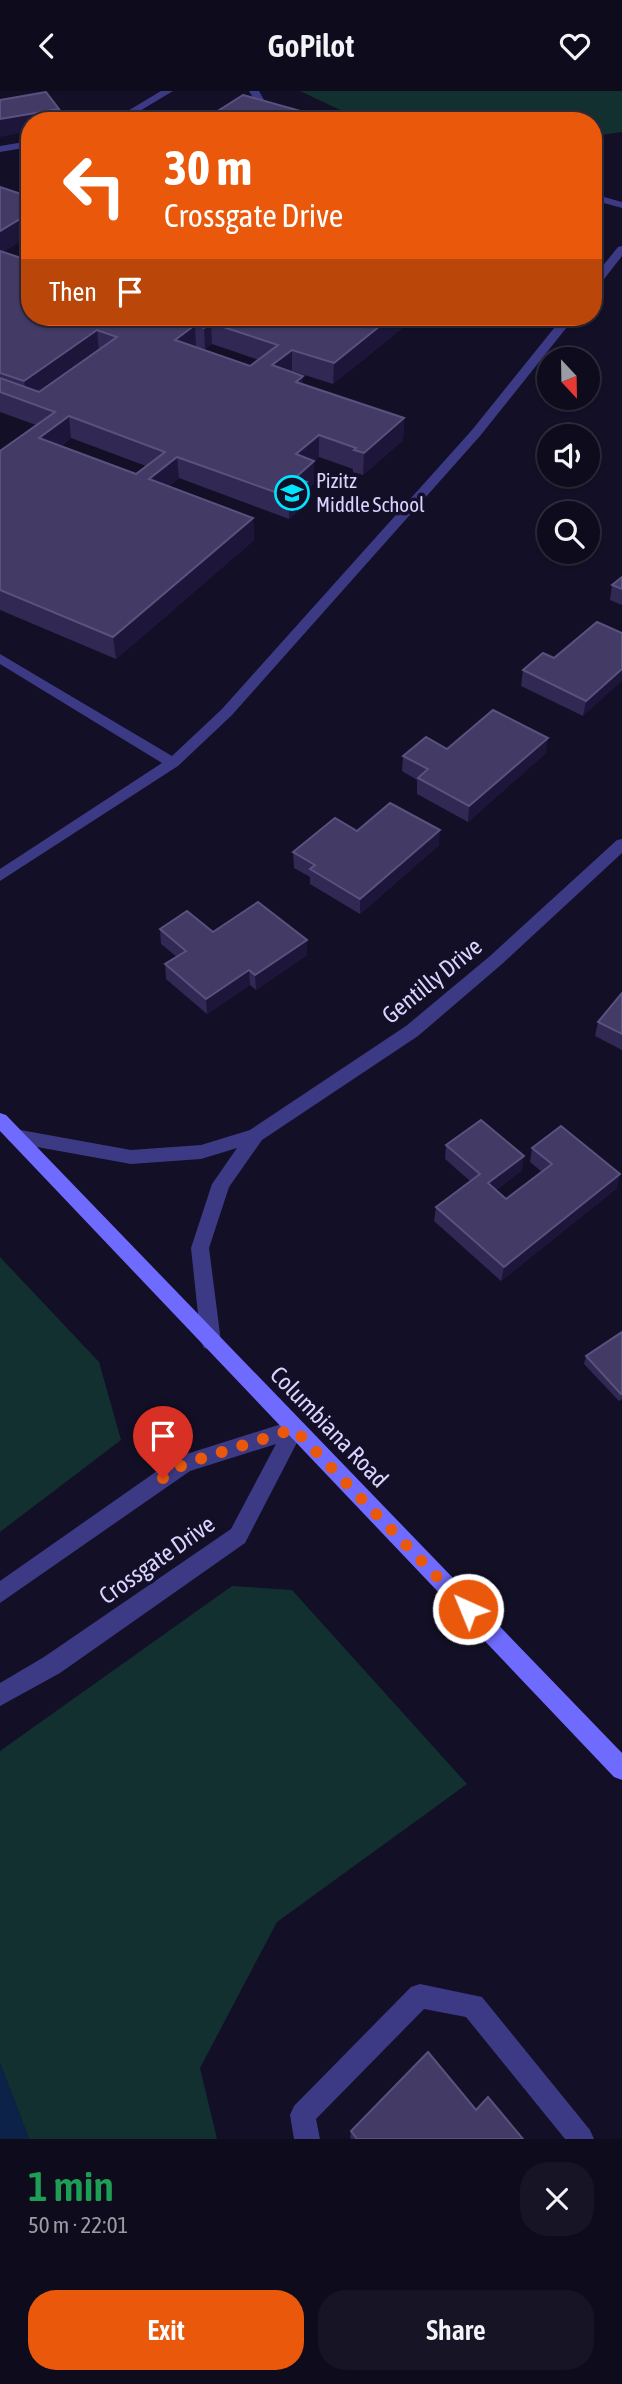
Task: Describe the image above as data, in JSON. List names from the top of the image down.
{
  "streets": {
    "main road": ["Columbiana Road"],
    "street": ["Gentilly Drive", "Crossgate Drive"]
  },
  "crossings": [
    ["Gentilly Drive", "Columbiana Road"],
    ["Columbiana Road", "Crossgate Drive"]
  ],
  "places": {
    "school or university": ["Pizitz Middle School"]
  },
  "north": "bottom",
  "page": {
    "header": "GoPilot",
    "turn": ["30 m", "Crossgate Drive"],
    "then": "Then",
    "heading": ["1 min", "50 m · 22:01"],
    "buttons": ["Exit", "Share"]
  }
}
